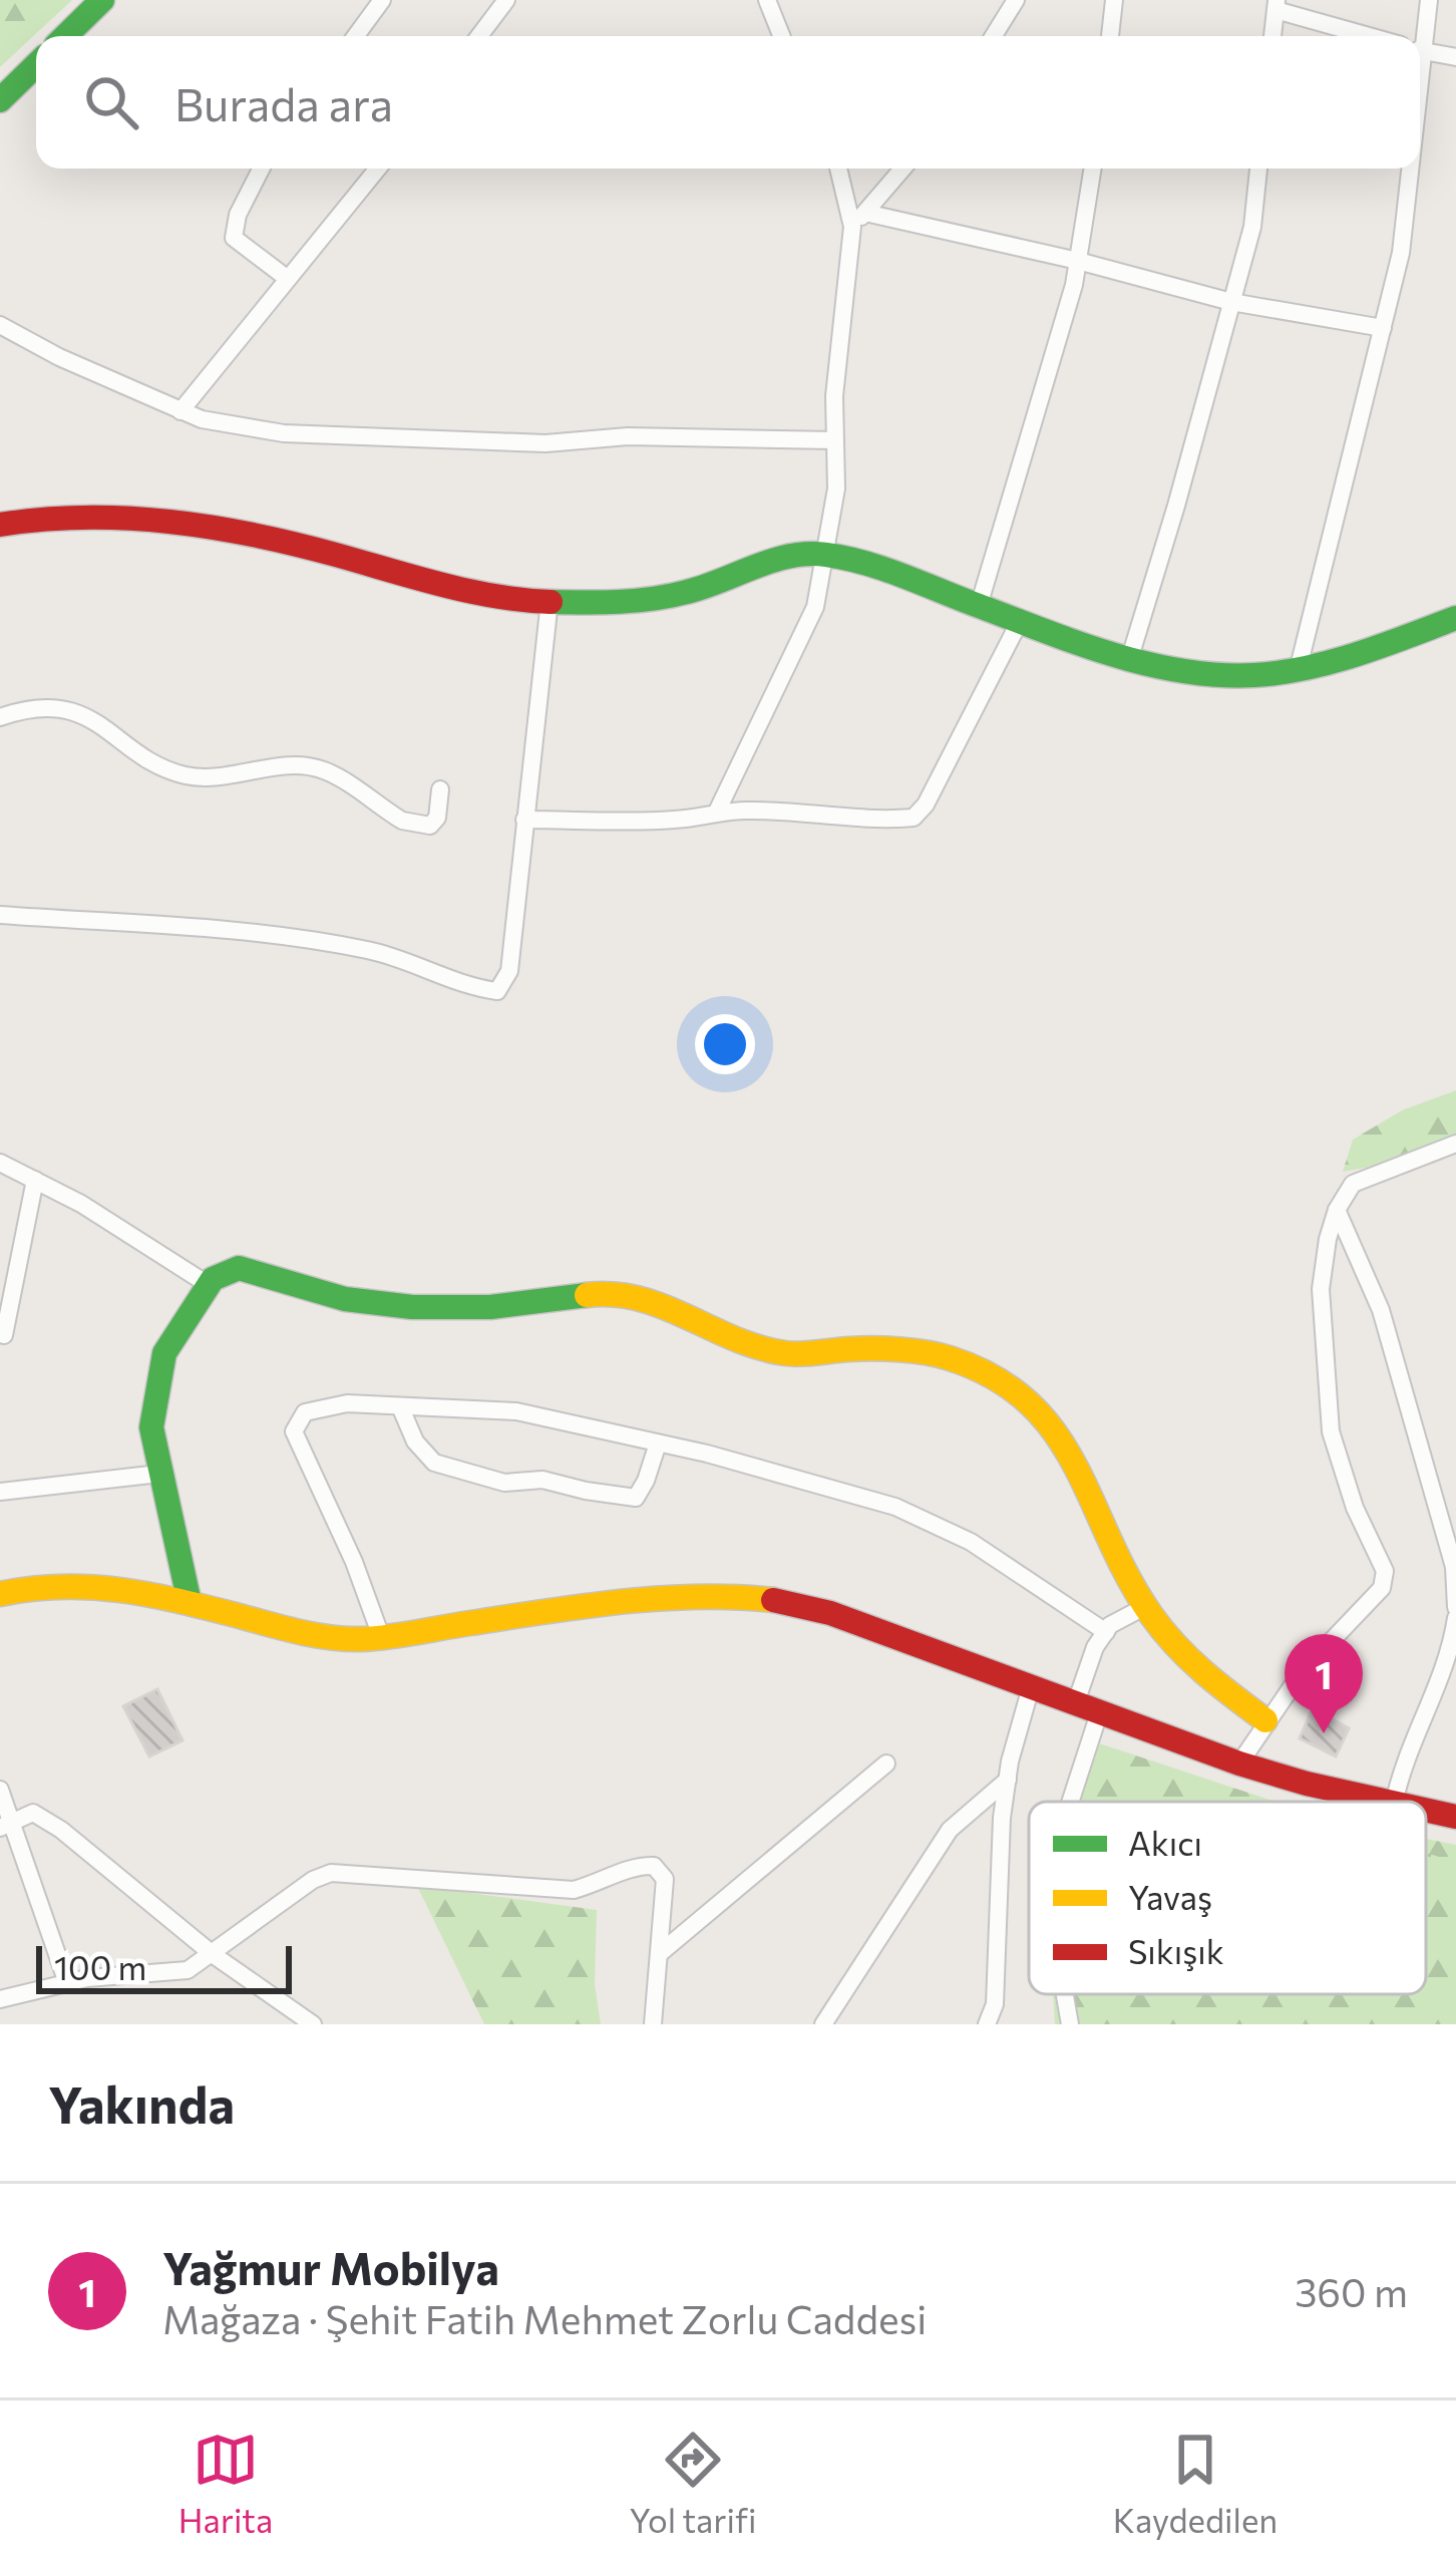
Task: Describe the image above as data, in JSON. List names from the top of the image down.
{
  "legend": ["Akıcı", "Yavaş", "Sıkışık"],
  "scale_bar": "100 m",
  "page": {
    "search": "Burada ara",
    "pins": "1",
    "scale": "100 m",
    "heading": "Yakında",
    "list": [
      {
        "mark": "1",
        "name": "Yağmur Mobilya",
        "note": "Mağaza · Şehit Fatih Mehmet Zorlu Caddesi",
        "value": "360 m"
      }
    ],
    "nav": ["Harita", "Yol tarifi", "Kaydedilen"]
  }
}
